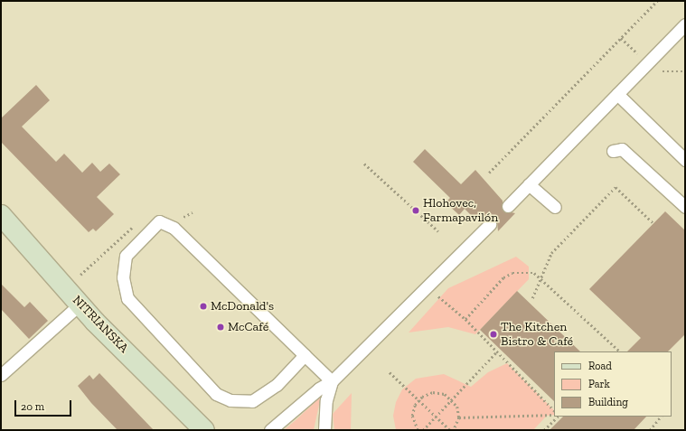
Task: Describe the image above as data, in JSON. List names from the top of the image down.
{
  "streets": {
    "main road": ["NITRIANSKA"]
  },
  "places": [
    "Hlohovec, Farmapavilón",
    "McDonald's",
    "McCafé",
    "The Kitchen Bistro & Café"
  ],
  "legend": ["Road", "Park", "Building"],
  "scale_bar": "20 m"
}
